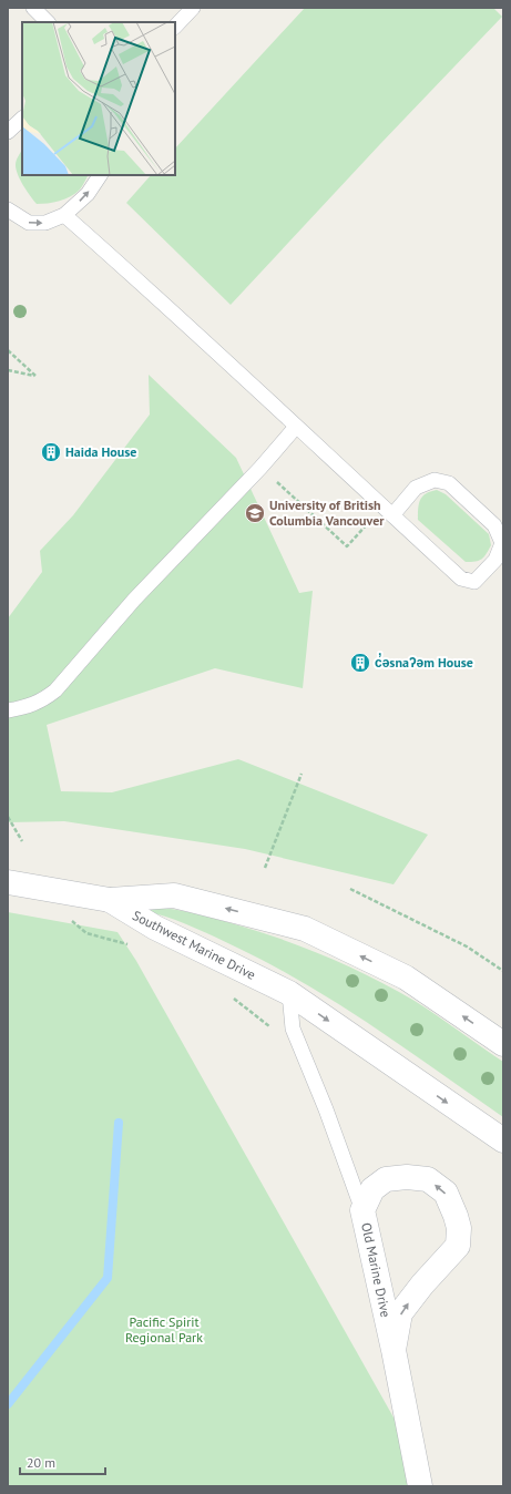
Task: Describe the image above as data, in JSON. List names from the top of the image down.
{
  "streets": {
    "street": ["Southwest Marine Drive", "Old Marine Drive"]
  },
  "parks": ["Pacific Spirit Regional Park"],
  "places": {
    "building": ["Haida House", "c̓əsnaʔəm House"],
    "school or university": ["University of British Columbia Vancouver"]
  },
  "scale_bar": "20 m"
}
